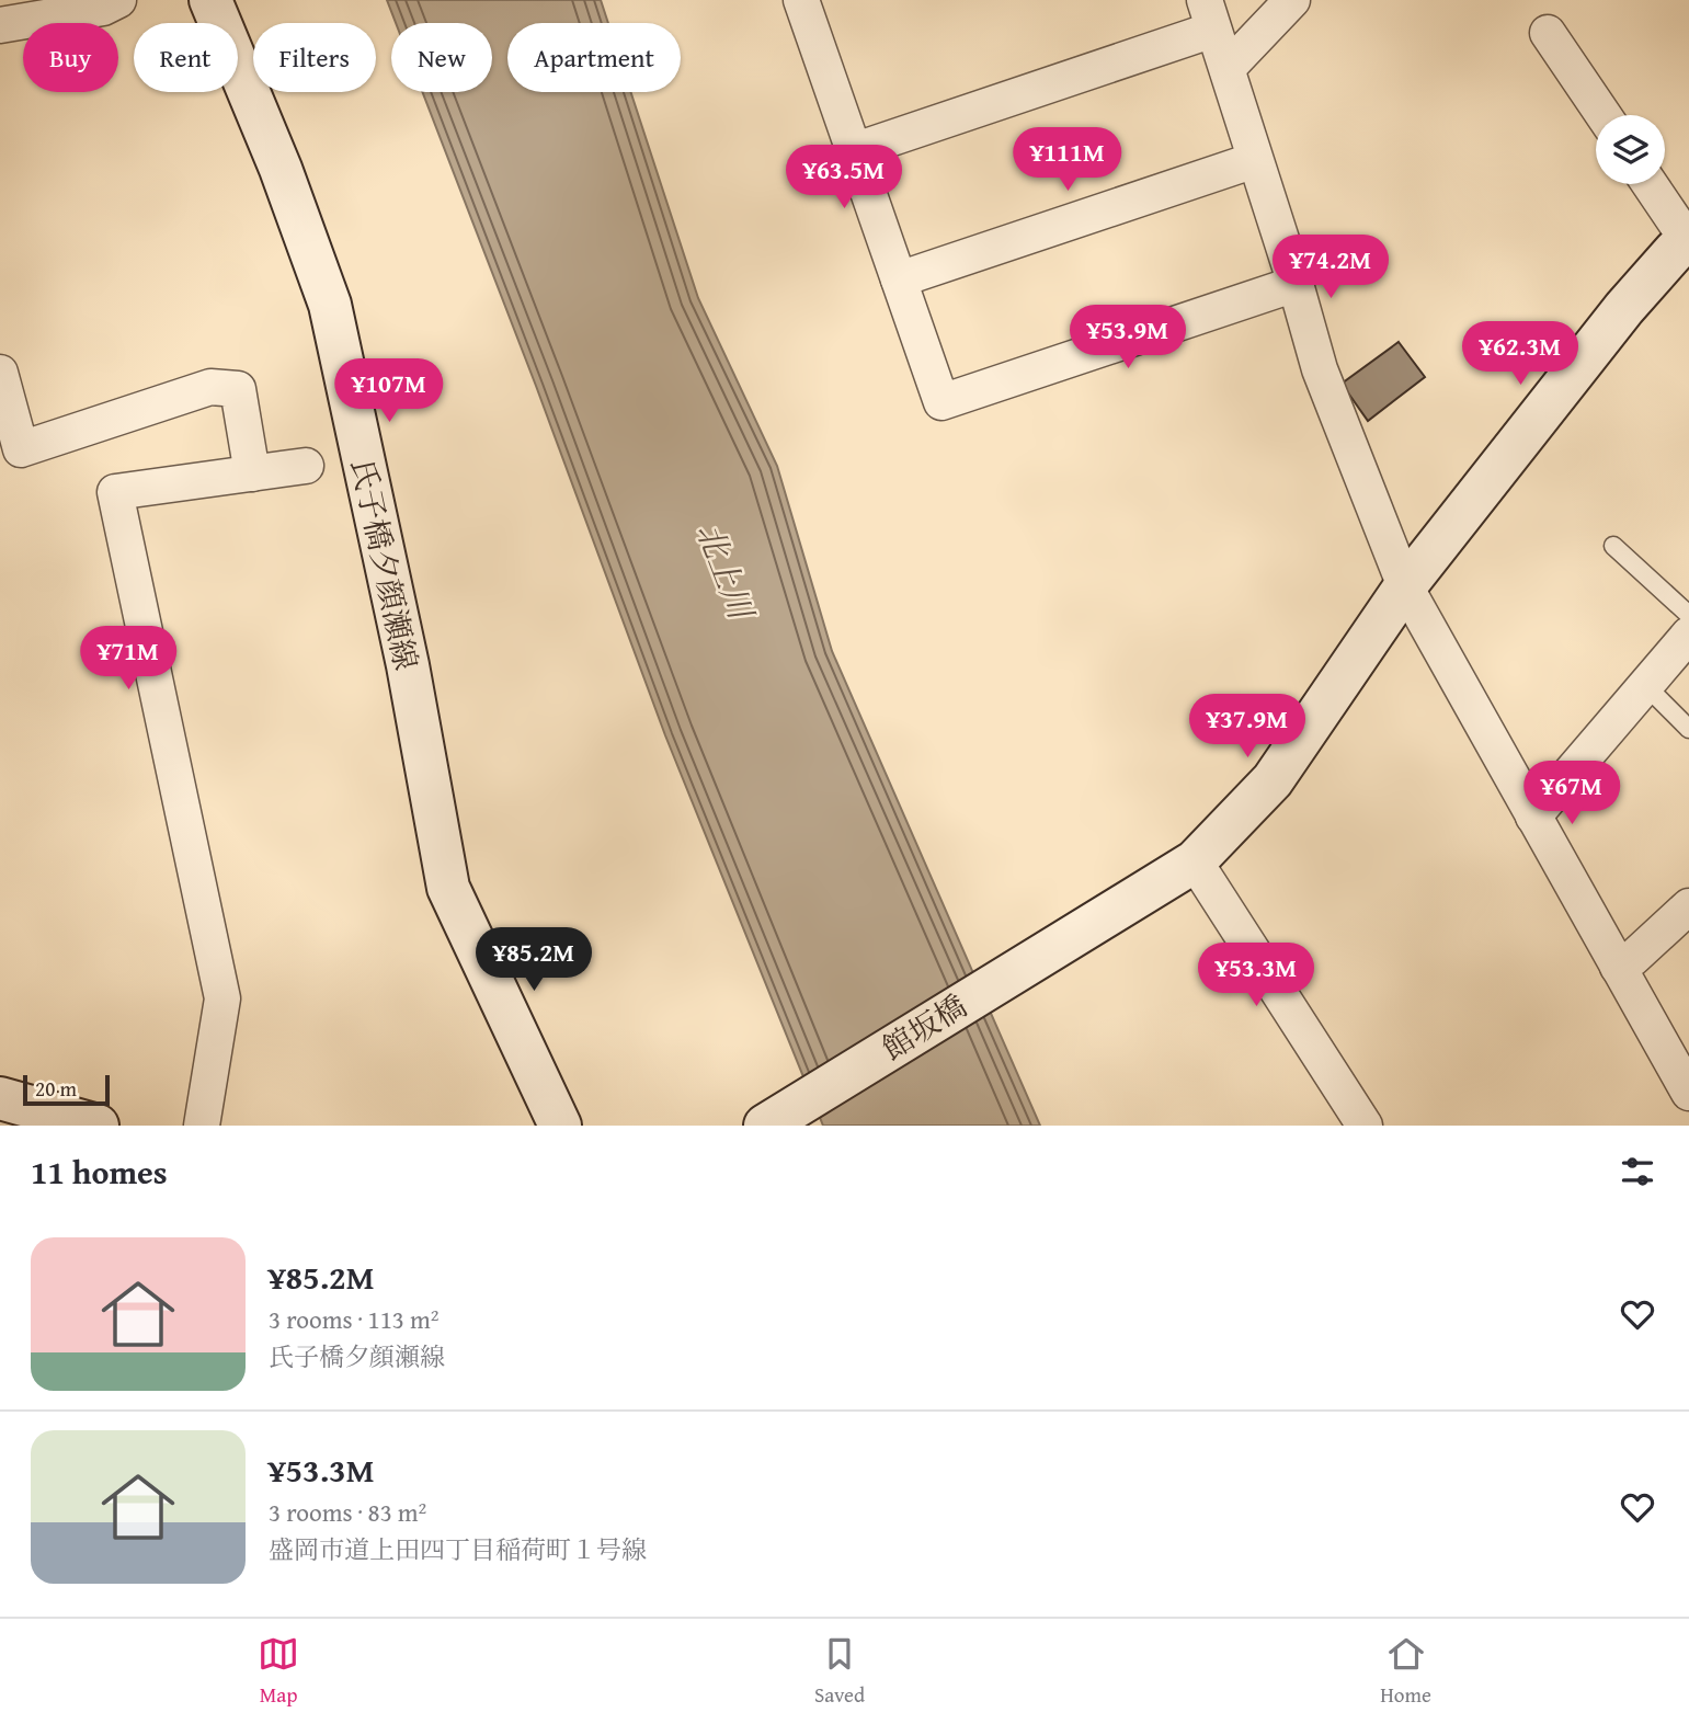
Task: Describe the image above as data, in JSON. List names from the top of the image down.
{
  "streets": {
    "street": ["氏子橋夕顔瀬線", "館坂橋"]
  },
  "water": ["北上川"],
  "scale_bar": "20 m",
  "page": {
    "chip": [
      "Buy",
      "Rent",
      "Filters",
      "New",
      "Apartment"
    ],
    "price": [
      "¥111M",
      "¥63.5M",
      "¥74.2M",
      "¥53.9M",
      "¥62.3M",
      "¥107M",
      "¥71M",
      "¥37.9M",
      "¥67M",
      "¥85.2M",
      "¥53.3M"
    ],
    "scale": "20 m",
    "heading": "11 homes",
    "list": [
      {
        "name": "¥85.2M",
        "note": "3 rooms · 113 m² · 氏子橋夕顔瀬線"
      },
      {
        "name": "¥53.3M",
        "note": "3 rooms · 83 m² · 盛岡市道上田四丁目稲荷町１号線"
      }
    ],
    "tabs": ["Map", "Saved", "Home"]
  }
}
